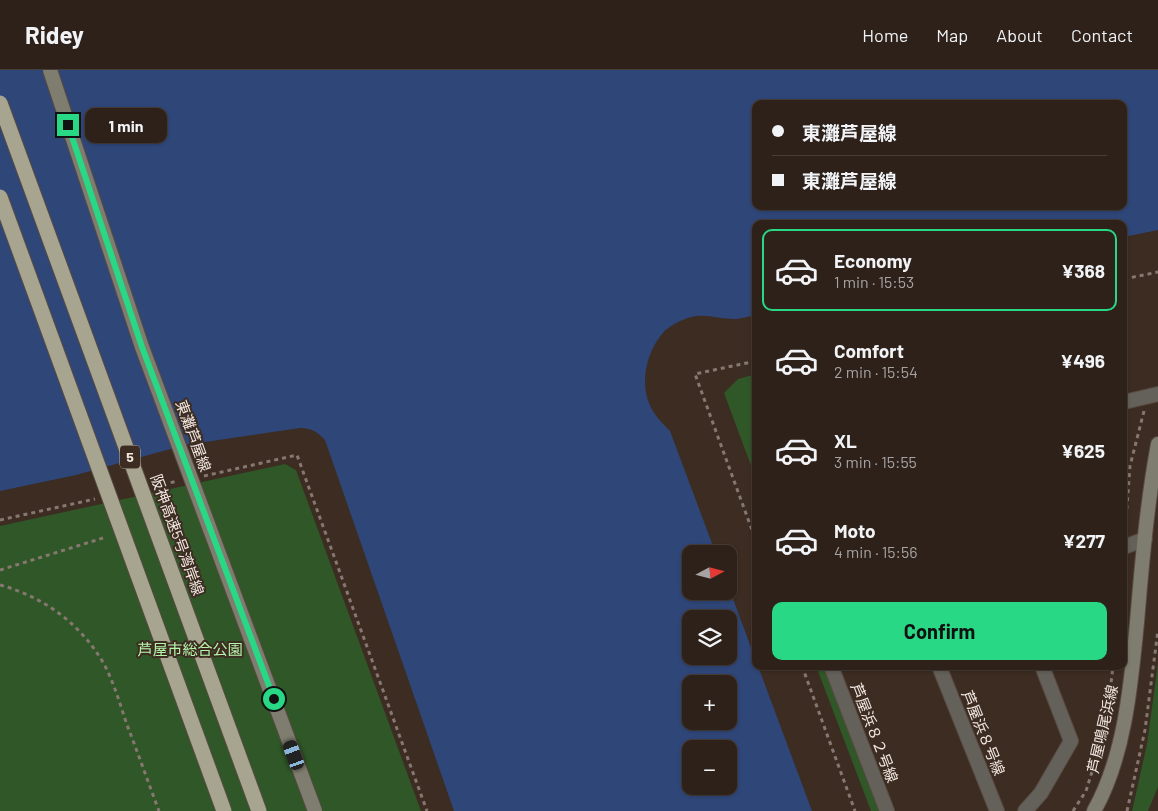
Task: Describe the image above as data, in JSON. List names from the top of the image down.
{
  "streets": {
    "highway": ["5", "阪神高速5号湾岸線"],
    "main road": ["東灘芦屋線", "芦屋鳴尾浜線"],
    "street": ["芦屋浜８２号線", "芦屋浜８号線"]
  },
  "parks": ["芦屋市総合公園"],
  "north": "right",
  "page": {
    "header": "Ridey",
    "nav": [
      "Home",
      "Map",
      "About",
      "Contact"
    ],
    "banner": ["東灘芦屋線", "東灘芦屋線"],
    "bubble": "1 min",
    "list": [
      {
        "name": "Economy",
        "note": "1 min · 15:53",
        "value": "¥368"
      },
      {
        "name": "Comfort",
        "note": "2 min · 15:54",
        "value": "¥496"
      },
      {
        "name": "XL",
        "note": "3 min · 15:55",
        "value": "¥625"
      },
      {
        "name": "Moto",
        "note": "4 min · 15:56",
        "value": "¥277"
      }
    ],
    "map_buttons": ["+", "−"],
    "buttons": "Confirm"
  }
}
